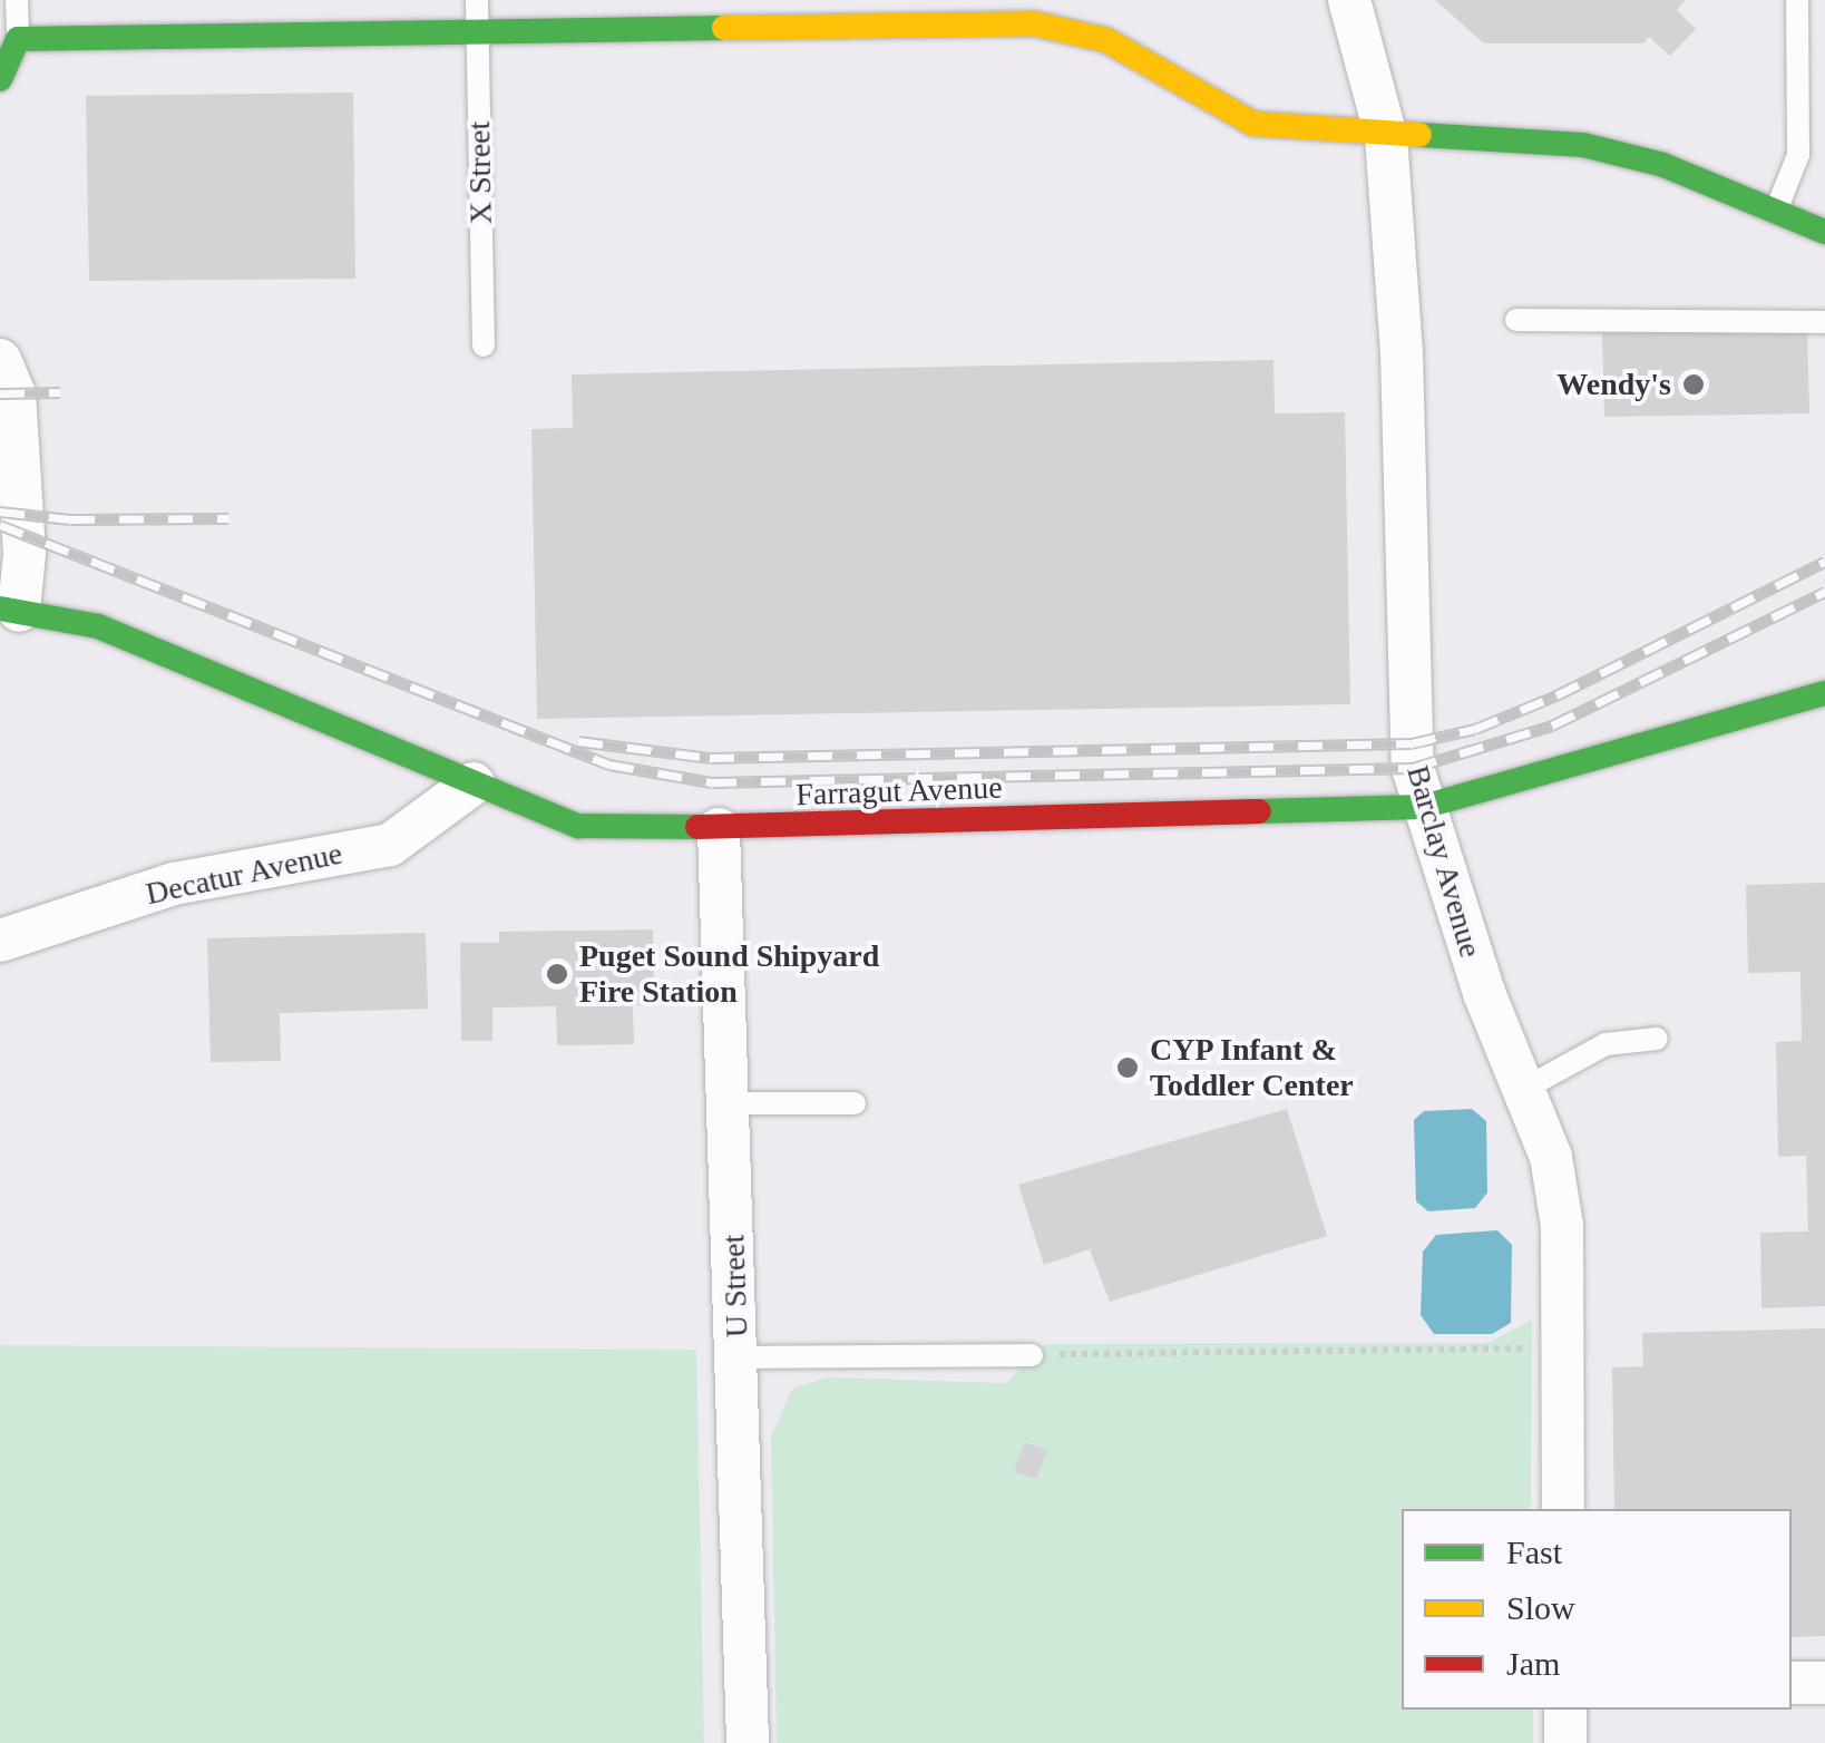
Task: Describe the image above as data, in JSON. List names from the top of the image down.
{
  "streets": {
    "street": [
      "Farragut Avenue",
      "Barclay Avenue",
      "Decatur Avenue",
      "U Street"
    ],
    "lane": ["X Street"]
  },
  "crossings": [
    ["Farragut Avenue", "Barclay Avenue"],
    ["Farragut Avenue", "Decatur Avenue"],
    ["Farragut Avenue", "U Street"]
  ],
  "places": ["Wendy's", "Puget Sound Shipyard Fire Station", "CYP Infant & Toddler Center"],
  "legend": ["Fast", "Slow", "Jam"]
}
